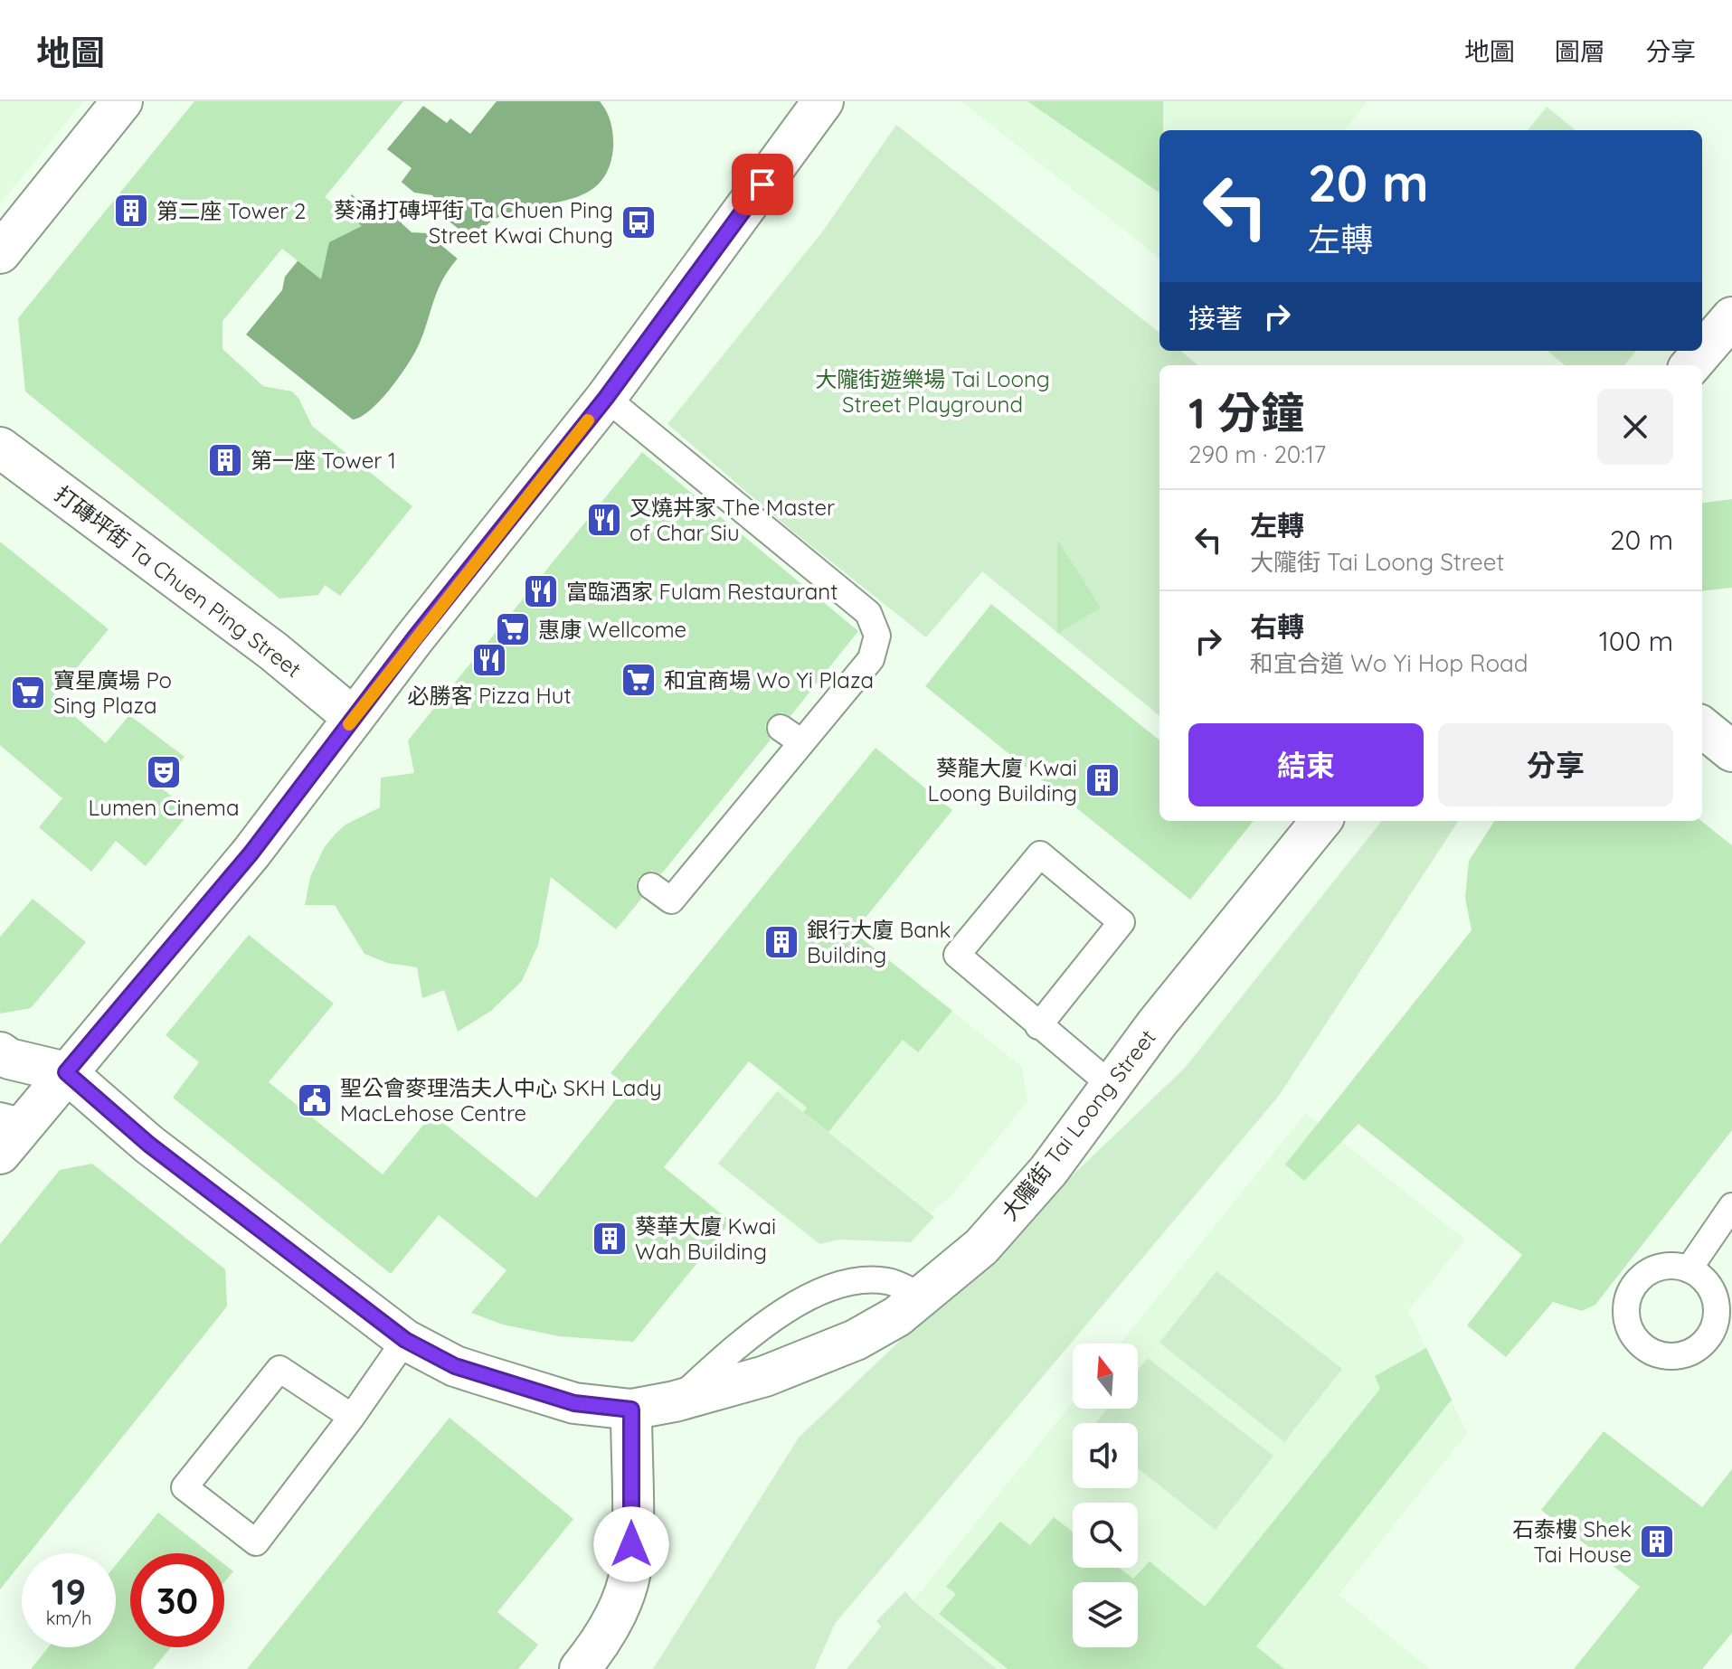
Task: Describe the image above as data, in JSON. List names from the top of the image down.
{
  "streets": {
    "street": ["打磚坪街 Ta Chuen Ping Street", "大隴街 Tai Loong Street"]
  },
  "parks": ["大隴街遊樂場 Tai Loong Street Playground"],
  "places": {
    "building": [
      "第二座 Tower 2",
      "第一座 Tower 1",
      "葵龍大廈 Kwai Loong Building",
      "銀行大廈 Bank Building",
      "葵華大廈 Kwai Wah Building",
      "石泰樓 Shek Tai House"
    ],
    "bus stop": ["葵涌打磚坪街 Ta Chuen Ping Street Kwai Chung"],
    "restaurant": ["叉燒丼家 The Master of Char Siu", "富臨酒家 Fulam Restaurant", "必勝客 Pizza Hut"],
    "supermarket": ["惠康 Wellcome", "和宜商場 Wo Yi Plaza", "寶星廣場 Po Sing Plaza"],
    "theatre": ["Lumen Cinema"],
    "public building": ["聖公會麥理浩夫人中心 SKH Lady MacLehose Centre"]
  },
  "north": "top",
  "page": {
    "header": "地圖",
    "nav": ["地圖", "圖層", "分享"],
    "turn": ["20 m", "左轉"],
    "then": "接著",
    "heading": ["1 分鐘", "290 m · 20:17"],
    "list": [
      {
        "name": "左轉",
        "note": "大隴街 Tai Loong Street",
        "value": "20 m"
      },
      {
        "name": "右轉",
        "note": "和宜合道 Wo Yi Hop Road",
        "value": "100 m"
      }
    ],
    "buttons": ["結束", "分享"],
    "speed": "19 km/h",
    "limit": "30"
  }
}
